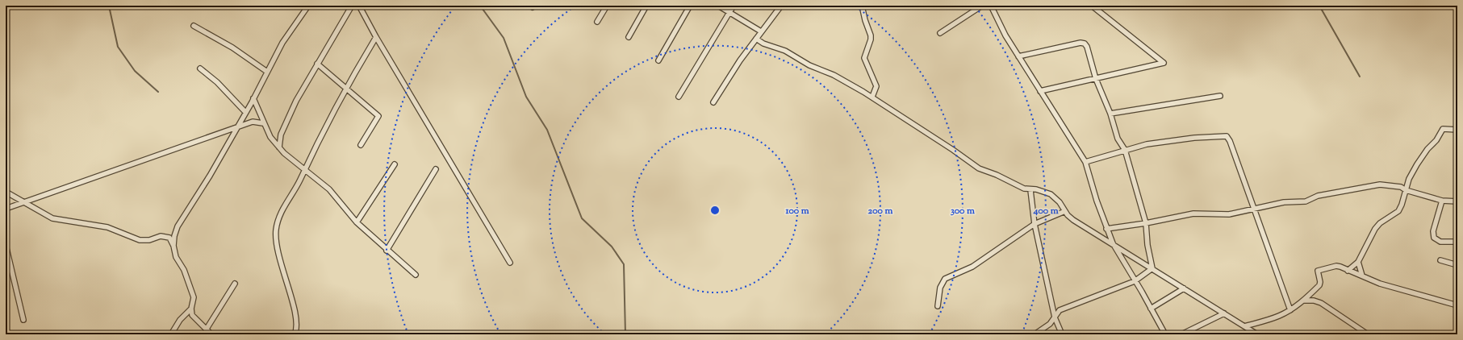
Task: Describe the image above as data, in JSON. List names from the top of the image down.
{
  "rings": [
    "100 m",
    "200 m",
    "300 m",
    "400 m"
  ]
}
